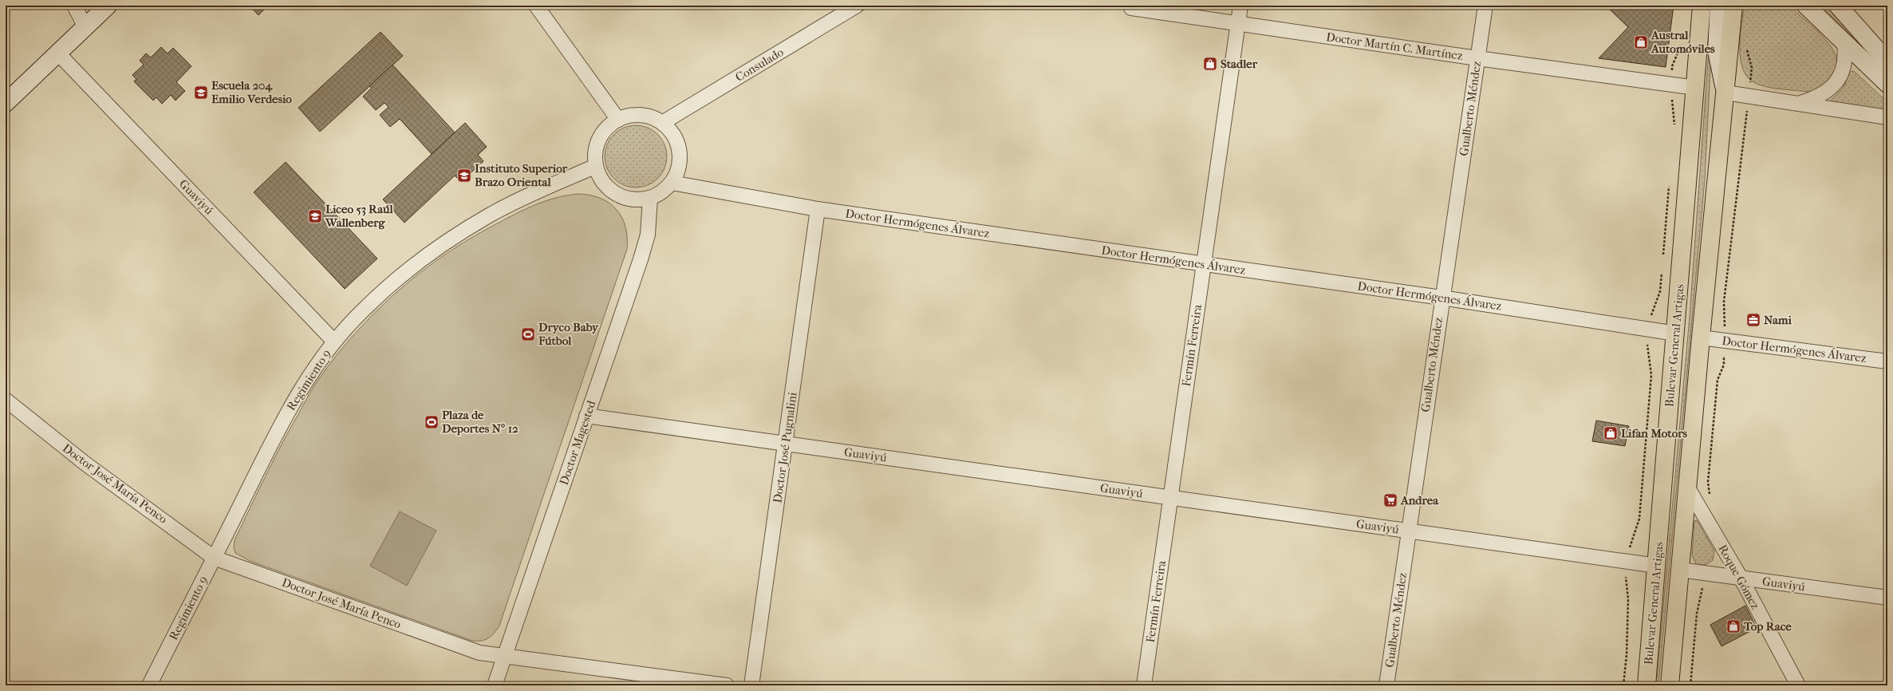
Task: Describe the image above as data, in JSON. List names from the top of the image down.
{
  "streets": {
    "main road": ["Bulevar General Artigas"],
    "street": [
      "Doctor Martín C. Martínez",
      "Consulado",
      "Gualberto Méndez",
      "Guaviyú",
      "Doctor Hermógenes Álvarez",
      "Fermín Ferreira",
      "Regimiento 9",
      "Doctor Magested",
      "Doctor José Pugnalini",
      "Doctor José María Penco",
      "Roque Gómez"
    ]
  },
  "crossings": [
    ["Doctor Martín C. Martínez", "Gualberto Méndez"],
    ["Doctor Martín C. Martínez", "Fermín Ferreira"],
    ["Doctor Martín C. Martínez", "Bulevar General Artigas"],
    ["Consulado", "Doctor Hermógenes Álvarez"],
    ["Consulado", "Regimiento 9"],
    ["Consulado", "Doctor Magested"],
    ["Gualberto Méndez", "Guaviyú"],
    ["Gualberto Méndez", "Doctor Hermógenes Álvarez"],
    ["Guaviyú", "Fermín Ferreira"],
    ["Guaviyú", "Bulevar General Artigas"],
    ["Guaviyú", "Regimiento 9"],
    ["Guaviyú", "Doctor Magested"],
    ["Guaviyú", "Doctor José Pugnalini"],
    ["Guaviyú", "Roque Gómez"],
    ["Doctor Hermógenes Álvarez", "Fermín Ferreira"],
    ["Doctor Hermógenes Álvarez", "Bulevar General Artigas"],
    ["Doctor Hermógenes Álvarez", "Regimiento 9"],
    ["Doctor Hermógenes Álvarez", "Doctor Magested"],
    ["Doctor Hermógenes Álvarez", "Doctor José Pugnalini"],
    ["Bulevar General Artigas", "Roque Gómez"],
    ["Regimiento 9", "Doctor Magested"],
    ["Regimiento 9", "Doctor José María Penco"],
    ["Doctor Magested", "Doctor José María Penco"]
  ],
  "places": {
    "shop": [
      "Austral Automóviles",
      "Stadler",
      "Lifan Motors",
      "Top Race"
    ],
    "school or university": ["Escuela 204 Emilio Verdesio", "Instituto Superior Brazo Oriental", "Liceo 53 Raúl Wallenberg"],
    "office": ["Nami"],
    "sports": ["Dryco Baby Fútbol", "Plaza de Deportes Nº 12"],
    "supermarket": ["Andrea"]
  }
}
